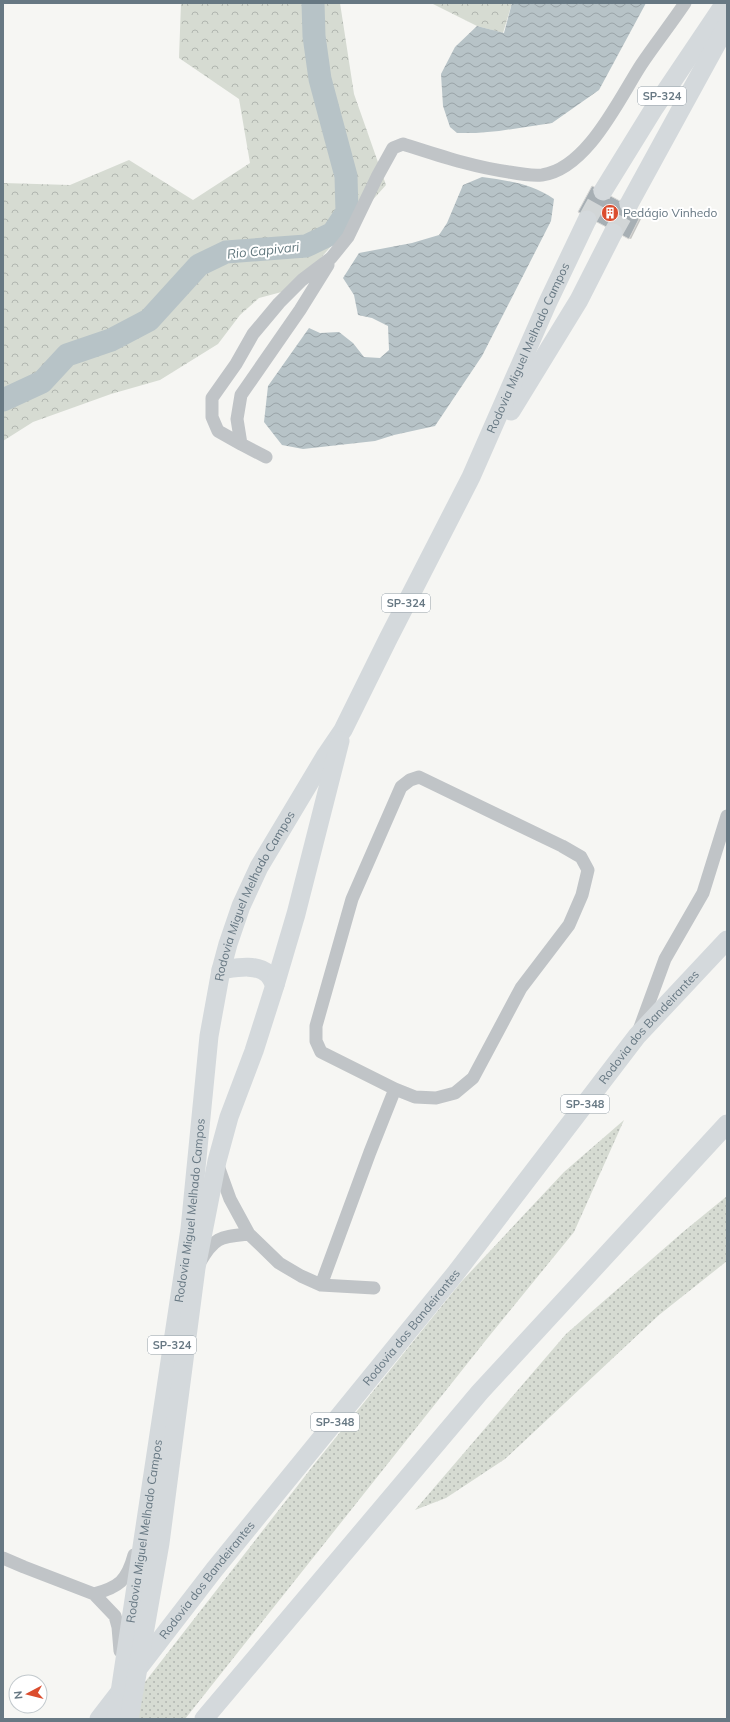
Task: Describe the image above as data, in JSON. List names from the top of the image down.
{
  "streets": {
    "highway": [
      "SP-324",
      "Rodovia Miguel Melhado Campos",
      "Rodovia dos Bandeirantes",
      "SP-348"
    ]
  },
  "water": ["Rio Capivari"],
  "places": {
    "building": ["Pedágio Vinhedo"]
  },
  "north": "left"
}
